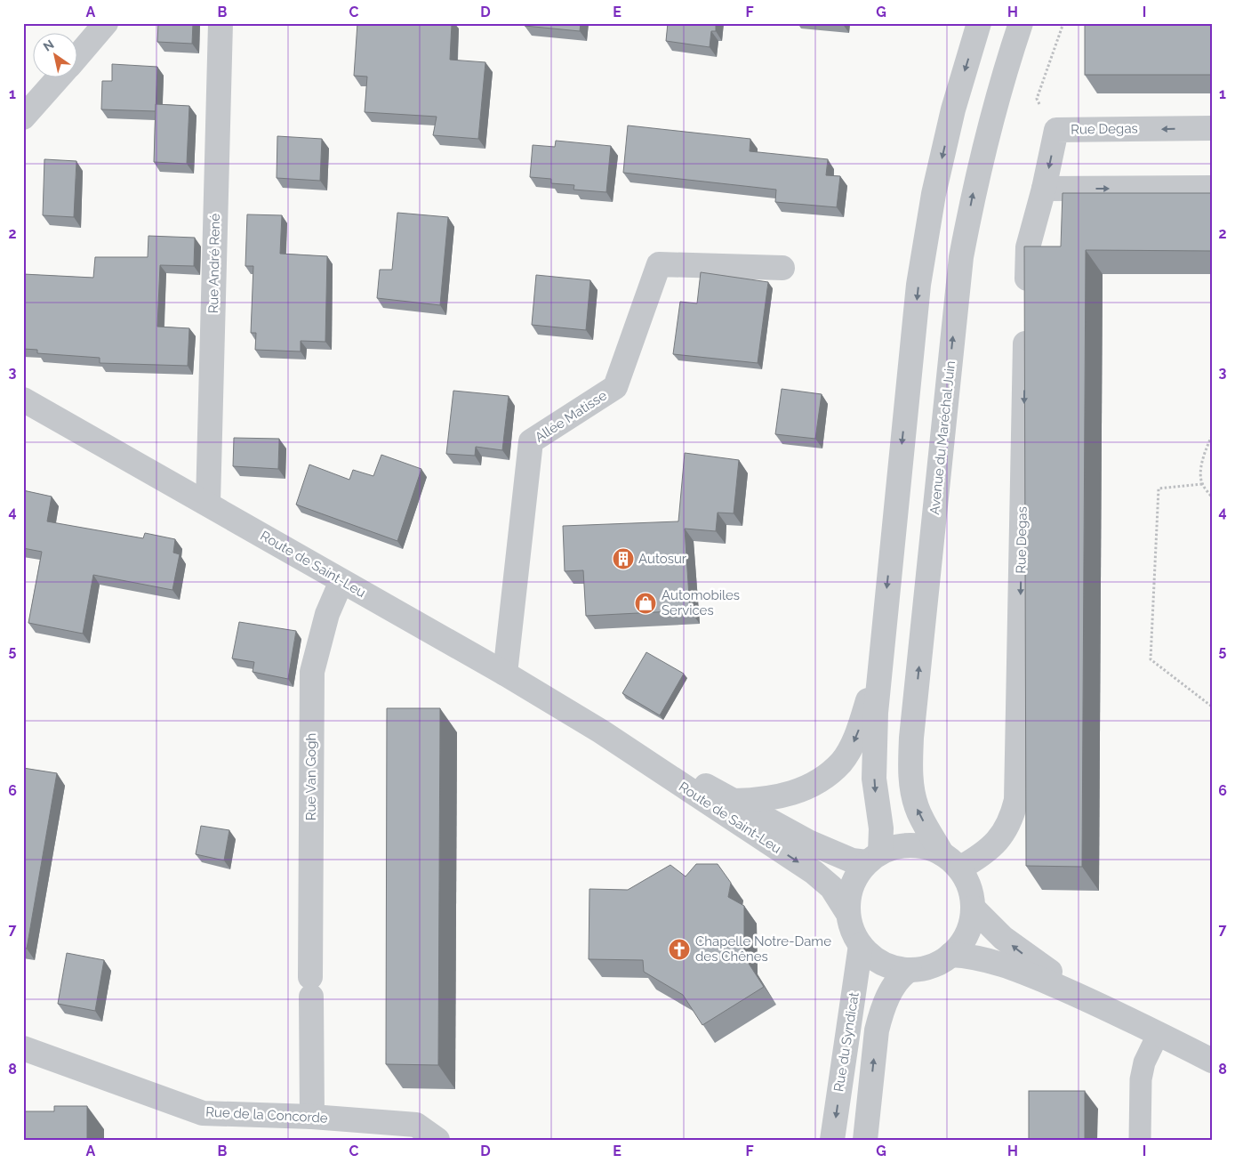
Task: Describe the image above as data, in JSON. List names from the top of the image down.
{
  "streets": {
    "street": [
      "Rue Degas",
      "Rue André René",
      "Allée Matisse",
      "Avenue du Maréchal Juin",
      "Route de Saint-Leu",
      "Rue Van Gogh",
      "Rue du Syndicat",
      "Rue de la Concorde"
    ]
  },
  "crossings": [
    ["Rue Degas", "Avenue du Maréchal Juin"],
    ["Rue Degas", "Route de Saint-Leu"],
    ["Rue Degas", "Rue du Syndicat"],
    ["Rue André René", "Route de Saint-Leu"],
    ["Allée Matisse", "Route de Saint-Leu"],
    ["Avenue du Maréchal Juin", "Route de Saint-Leu"],
    ["Avenue du Maréchal Juin", "Rue du Syndicat"],
    ["Route de Saint-Leu", "Rue Van Gogh"],
    ["Route de Saint-Leu", "Rue du Syndicat"],
    ["Rue Van Gogh", "Rue de la Concorde"]
  ],
  "places": {
    "building": ["Autosur"],
    "shop": ["Automobiles Services"],
    "church": ["Chapelle Notre-Dame des Chênes"]
  },
  "north": "top left",
  "grid": {
    "columns": [
      "A",
      "B",
      "C",
      "D",
      "E",
      "F",
      "G",
      "H",
      "I"
    ],
    "rows": [
      "1",
      "2",
      "3",
      "4",
      "5",
      "6",
      "7",
      "8"
    ]
  }
}
